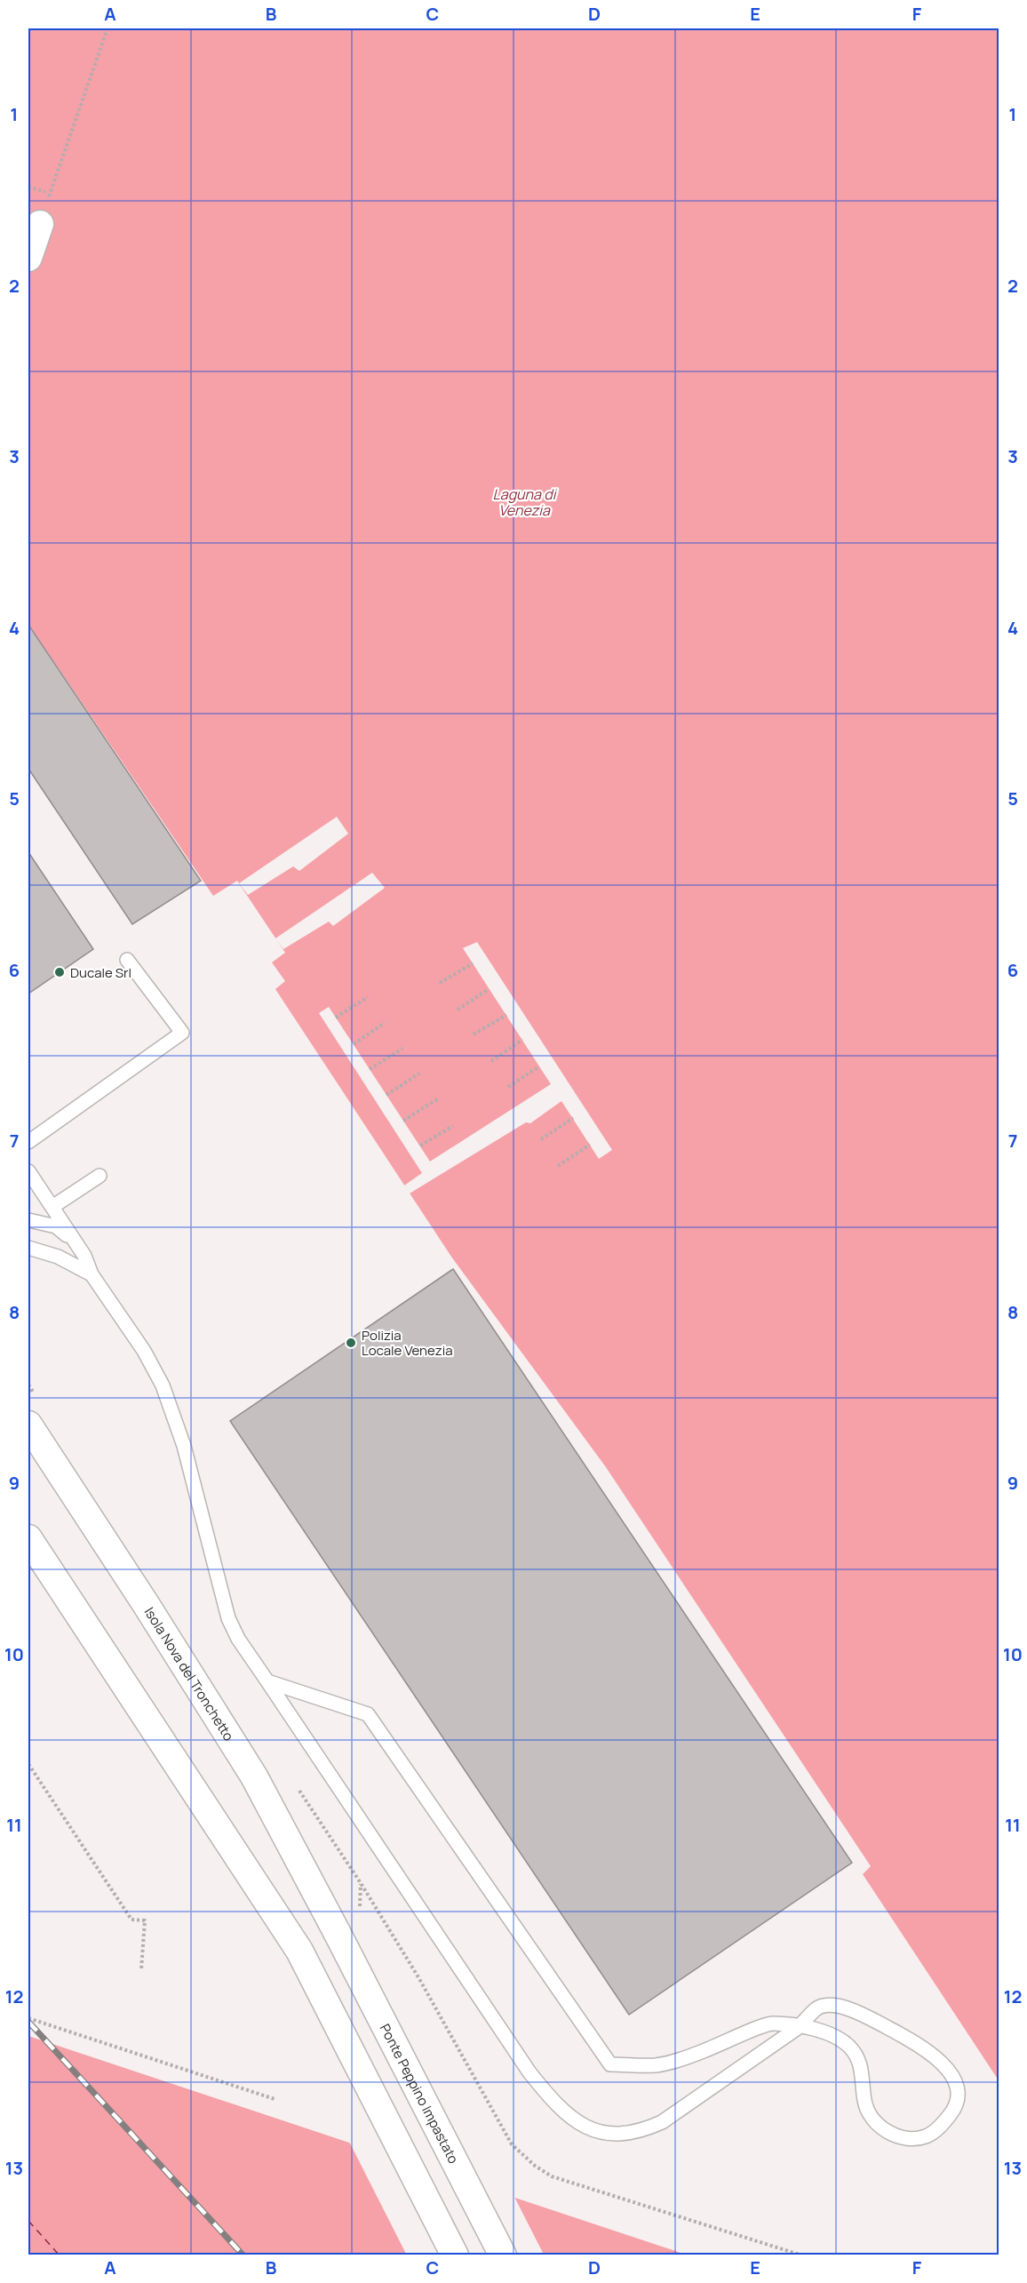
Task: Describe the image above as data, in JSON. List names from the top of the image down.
{
  "streets": {
    "street": ["Isola Nova del Tronchetto", "Ponte Peppino Impastato"]
  },
  "crossings": [
    ["Isola Nova del Tronchetto", "Ponte Peppino Impastato"]
  ],
  "water": ["Laguna di Venezia"],
  "places": ["Ducale Srl", "Polizia Locale Venezia"],
  "grid": {
    "columns": [
      "A",
      "B",
      "C",
      "D",
      "E",
      "F"
    ],
    "rows": [
      "1",
      "2",
      "3",
      "4",
      "5",
      "6",
      "7",
      "8",
      "9",
      "10",
      "11",
      "12",
      "13"
    ]
  }
}
